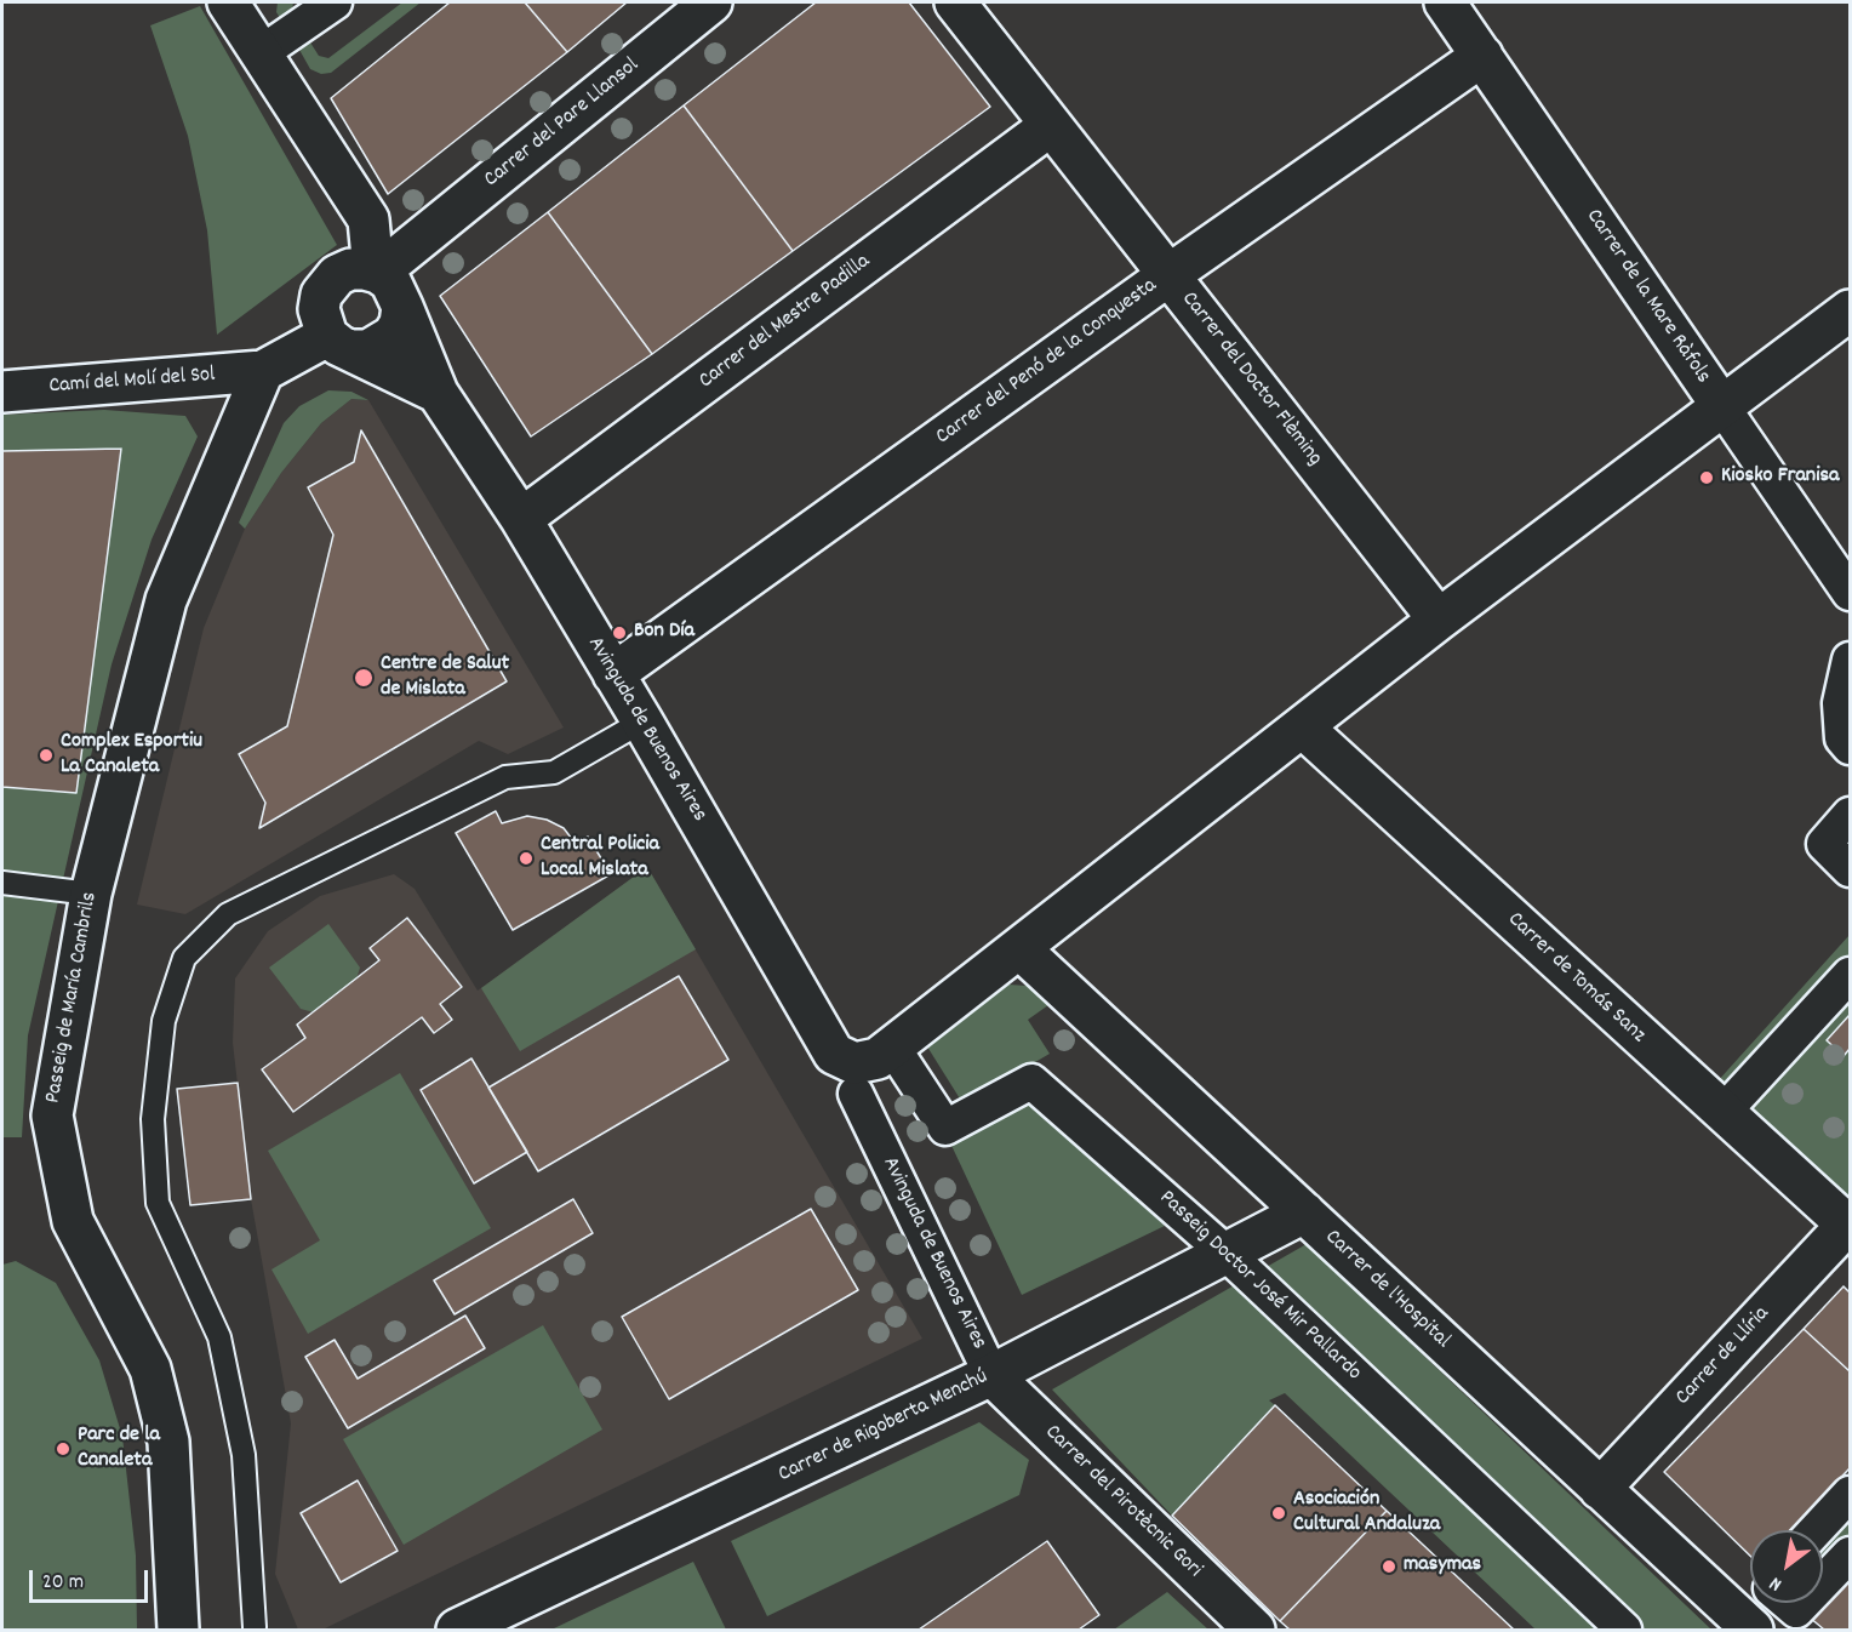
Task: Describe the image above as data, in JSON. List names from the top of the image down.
{
  "streets": {
    "street": [
      "Carrer del Pare Llansol",
      "Carrer de la Mare Ràfols",
      "Carrer del Mestre Padilla",
      "Carrer del Penó de la Conquesta",
      "Carrer del Doctor Flèming",
      "Camí del Molí del Sol",
      "Avinguda de Buenos Aires",
      "Carrer de Tomás Sanz",
      "Passeig de María Cambrils",
      "Passeig Doctor José Mir Pallardo",
      "Carrer de l'Hospital",
      "Carrer de Llíria",
      "Carrer de Rigoberta Menchú",
      "Carrer del Pirotècnic Gori"
    ]
  },
  "crossings": [
    ["Carrer del Pare Llansol", "Avinguda de Buenos Aires"],
    ["Carrer de la Mare Ràfols", "Carrer del Penó de la Conquesta"],
    ["Carrer del Mestre Padilla", "Carrer del Doctor Flèming"],
    ["Carrer del Mestre Padilla", "Avinguda de Buenos Aires"],
    ["Carrer del Penó de la Conquesta", "Carrer del Doctor Flèming"],
    ["Carrer del Penó de la Conquesta", "Avinguda de Buenos Aires"],
    ["Camí del Molí del Sol", "Passeig de María Cambrils"],
    ["Avinguda de Buenos Aires", "Carrer de Rigoberta Menchú"],
    ["Avinguda de Buenos Aires", "Carrer del Pirotècnic Gori"],
    ["Carrer de Tomás Sanz", "Carrer de Llíria"],
    ["Passeig Doctor José Mir Pallardo", "Carrer de Rigoberta Menchú"],
    ["Carrer de l'Hospital", "Carrer de Llíria"],
    ["Carrer de l'Hospital", "Carrer de Rigoberta Menchú"],
    ["Carrer de Rigoberta Menchú", "Carrer del Pirotècnic Gori"]
  ],
  "places": [
    "Kiosko Franisa",
    "Bon Día",
    "Centre de Salut de Mislata",
    "Complex Esportiu La Canaleta",
    "Central Policia Local Mislata",
    "Parc de la Canaleta",
    "Asociación Cultural Andaluza",
    "masymas"
  ],
  "scale_bar": "20 m",
  "north": "bottom left"
}
